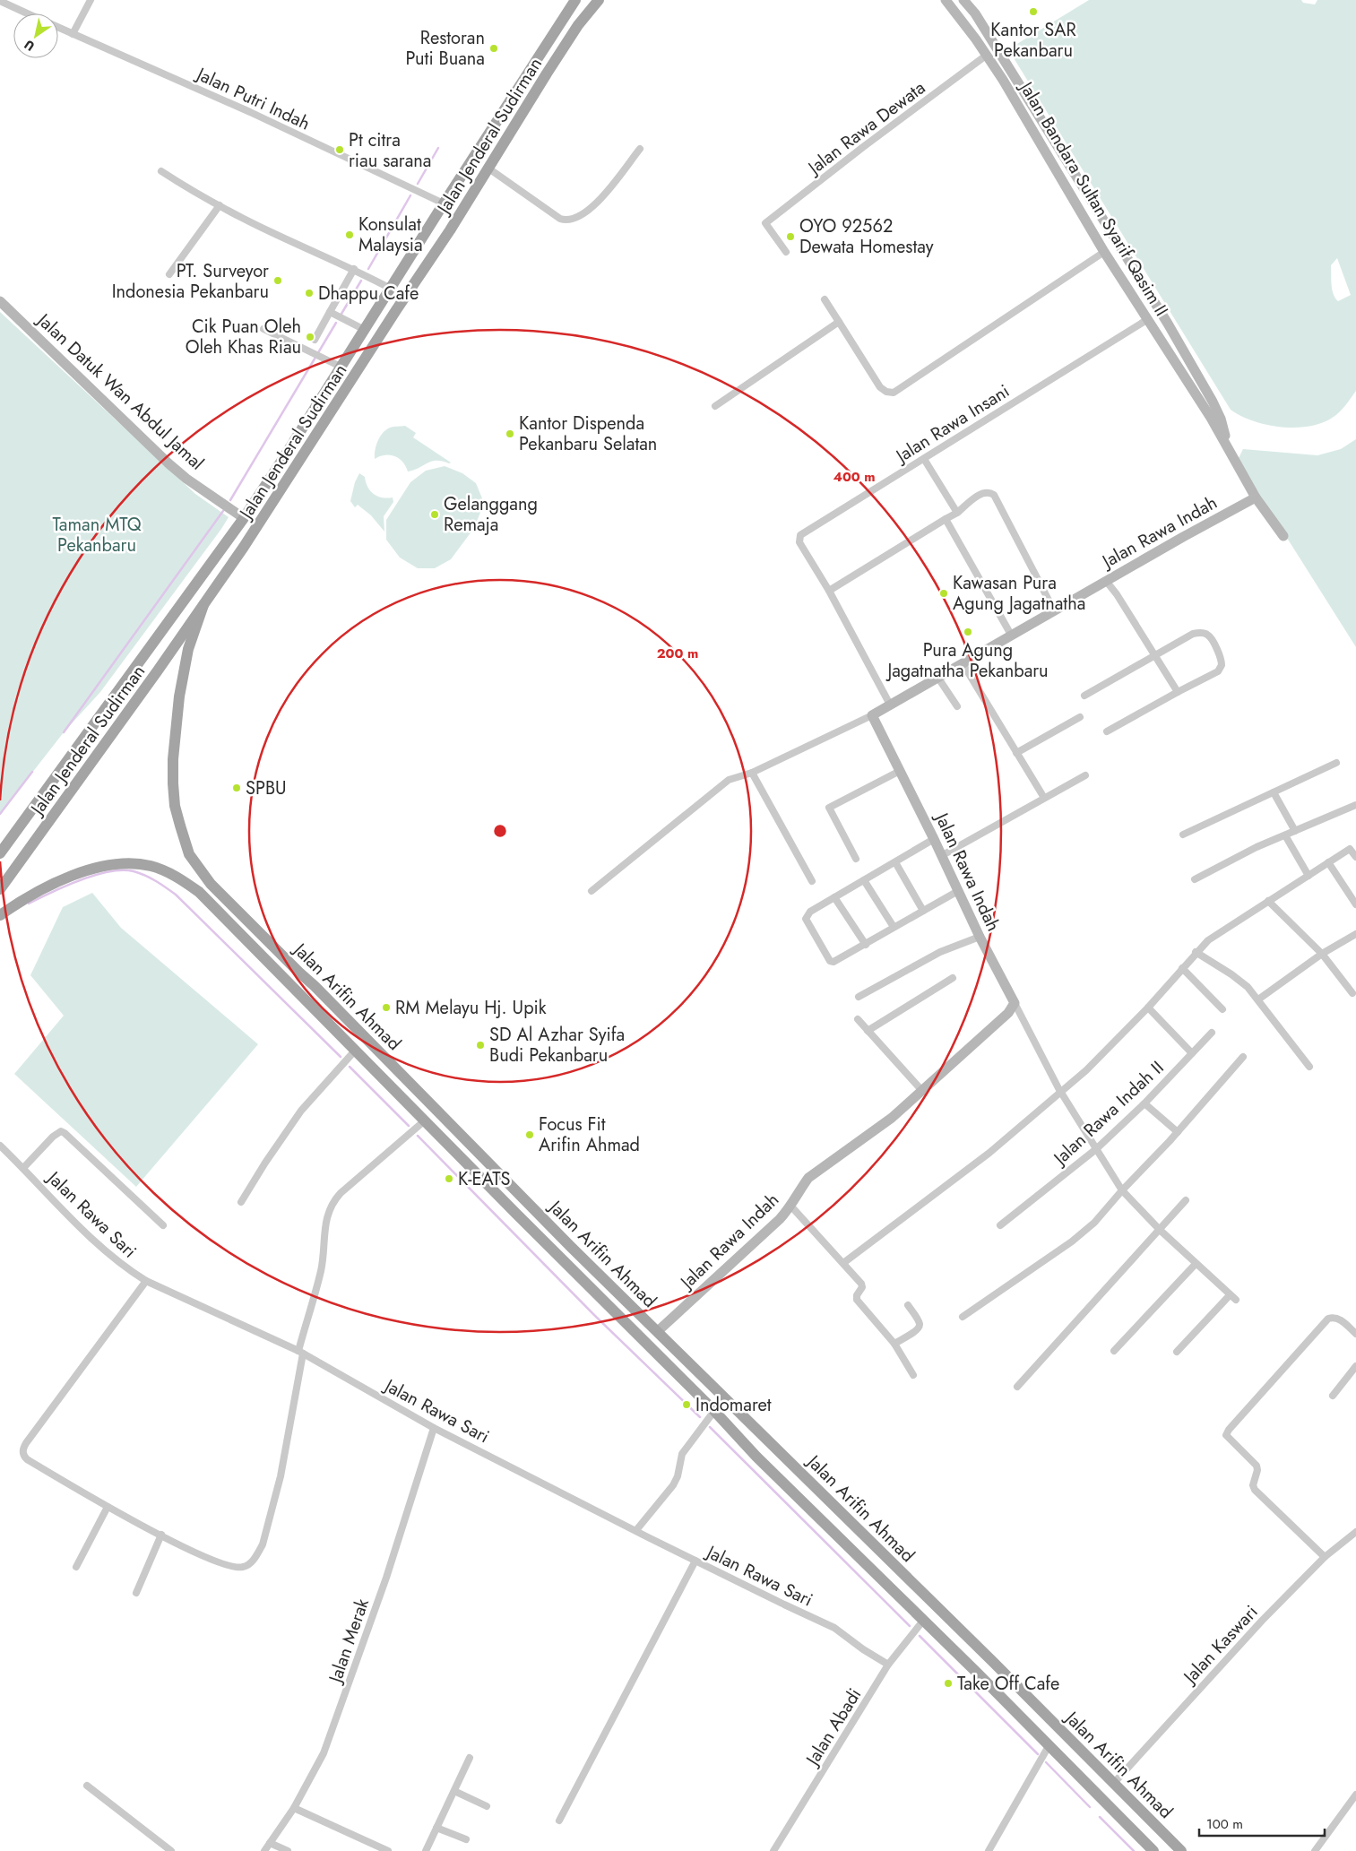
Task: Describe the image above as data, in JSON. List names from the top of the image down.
{
  "streets": {
    "main road": ["Jalan Jenderal Sudirman", "Jalan Arifin Ahmad"],
    "street": [
      "Jalan Putri Indah",
      "Jalan Rawa Dewata",
      "Jalan Bandara Sultan Syarif Qasim II",
      "Jalan Datuk Wan Abdul Jamal",
      "Jalan Rawa Insani",
      "Jalan Rawa Indah",
      "Jalan Rawa Indah II",
      "Jalan Rawa Sari",
      "Jalan Merak",
      "Jalan Kaswari",
      "Jalan Abadi"
    ]
  },
  "crossings": [
    ["Jalan Putri Indah", "Jalan Jenderal Sudirman"],
    ["Jalan Rawa Dewata", "Jalan Bandara Sultan Syarif Qasim II"],
    ["Jalan Jenderal Sudirman", "Jalan Datuk Wan Abdul Jamal"],
    ["Jalan Jenderal Sudirman", "Jalan Arifin Ahmad"],
    ["Jalan Bandara Sultan Syarif Qasim II", "Jalan Rawa Insani"],
    ["Jalan Rawa Insani", "Jalan Rawa Indah"],
    ["Jalan Rawa Indah", "Jalan Arifin Ahmad"],
    ["Jalan Arifin Ahmad", "Jalan Kaswari"],
    ["Jalan Arifin Ahmad", "Jalan Abadi"],
    ["Jalan Rawa Sari", "Jalan Merak"],
    ["Jalan Rawa Sari", "Jalan Abadi"]
  ],
  "parks": ["Taman MTQ Pekanbaru"],
  "places": [
    "Kantor SAR Pekanbaru",
    "Restoran Puti Buana",
    "Pt citra riau sarana",
    "Konsulat Malaysia",
    "OYO 92562 Dewata Homestay",
    "PT. Surveyor Indonesia Pekanbaru",
    "Dhappu Cafe",
    "Cik Puan Oleh Oleh Khas Riau",
    "Kantor Dispenda Pekanbaru Selatan",
    "Gelanggang Remaja",
    "Kawasan Pura Agung Jagatnatha",
    "Pura Agung Jagatnatha Pekanbaru",
    "SPBU",
    "RM Melayu Hj. Upik",
    "SD Al Azhar Syifa Budi Pekanbaru",
    "Focus Fit Arifin Ahmad",
    "K-EATS",
    "Indomaret",
    "Take Off Cafe"
  ],
  "scale_bar": "100 m",
  "north": "bottom left",
  "rings": ["400 m", "200 m"]
}
